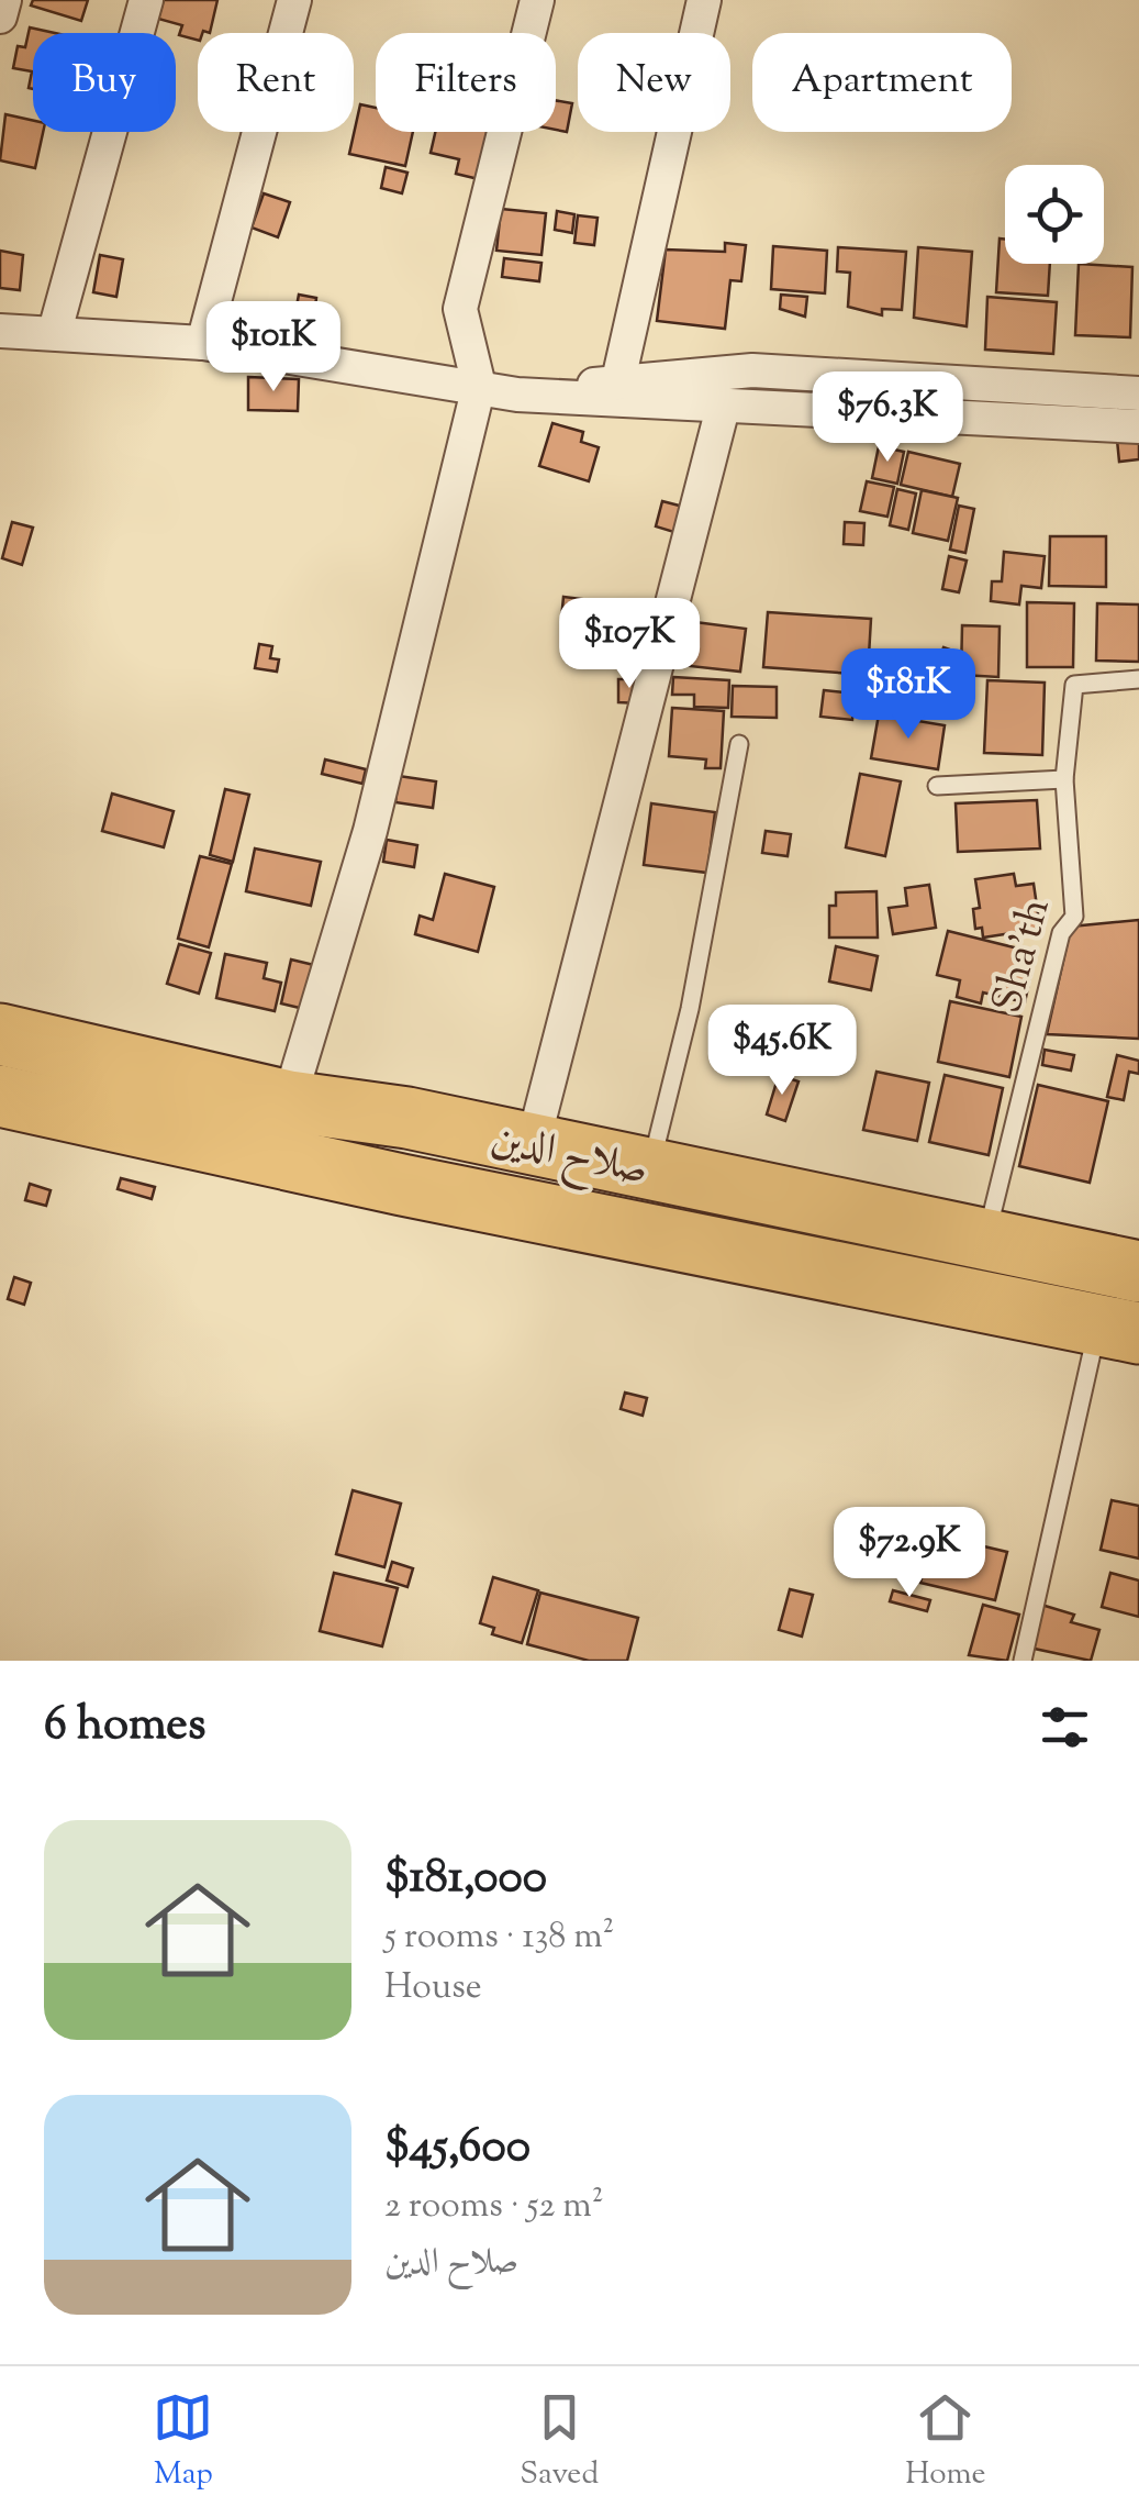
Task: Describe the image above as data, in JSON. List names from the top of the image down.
{
  "streets": {
    "highway": ["صلاح الدين"],
    "lane": ["Sha'th"]
  },
  "crossings": [
    ["Sha'th", "صلاح الدين"]
  ],
  "page": {
    "chip": [
      "Buy",
      "Rent",
      "Filters",
      "New",
      "Apartment"
    ],
    "price": [
      "$101K",
      "$76.3K",
      "$107K",
      "$181K",
      "$45.6K",
      "$72.9K"
    ],
    "heading": "6 homes",
    "list": [
      {
        "name": "$181,000",
        "note": "5 rooms · 138 m² · House"
      },
      {
        "name": "$45,600",
        "note": "2 rooms · 52 m² · صلاح الدين"
      }
    ],
    "tabs": ["Map", "Saved", "Home"]
  }
}
